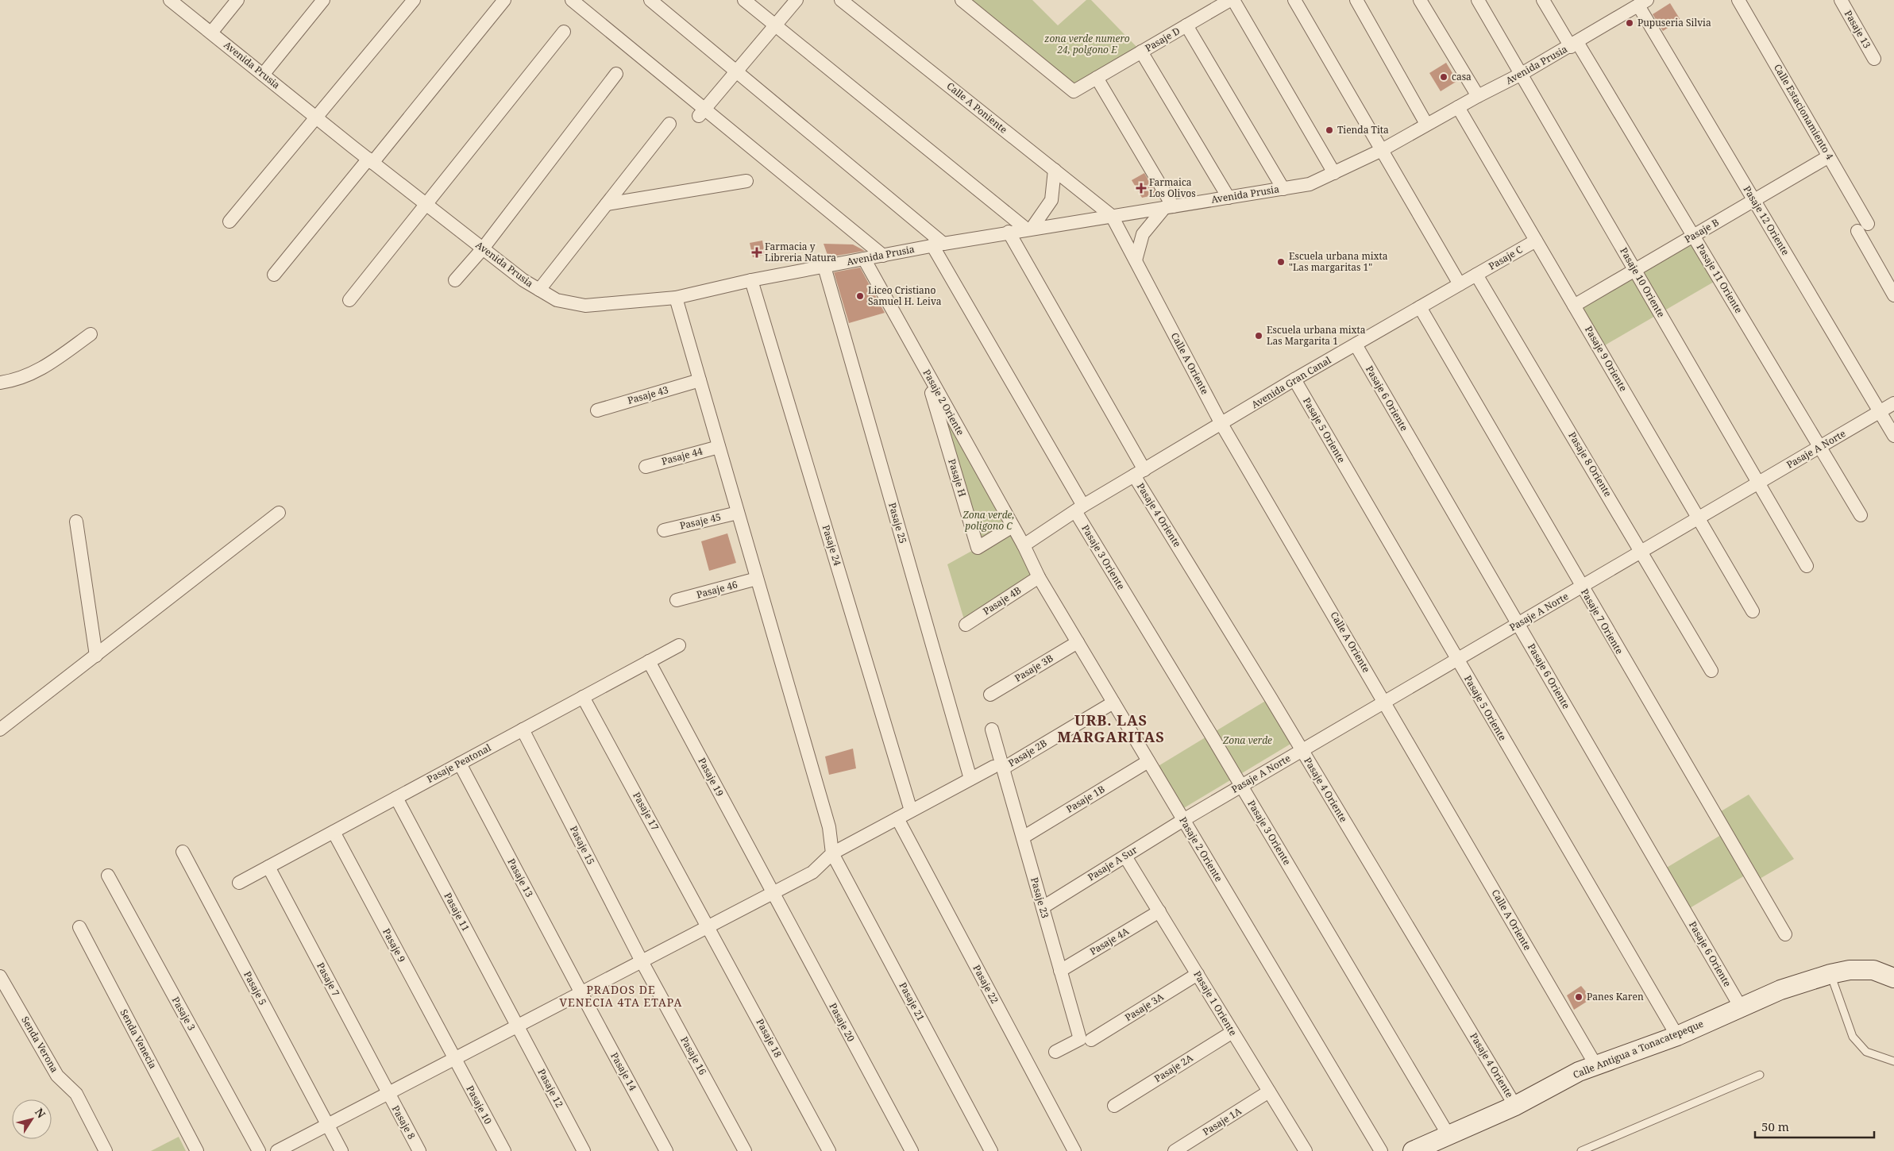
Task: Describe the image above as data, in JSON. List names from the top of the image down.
{
  "streets": {
    "street": [
      "Pasaje 13",
      "Pasaje D",
      "Avenida Prusia",
      "Calle A Poniente",
      "Calle Estacionamiento 4",
      "Pasaje 12 Oriente",
      "Pasaje B",
      "Pasaje C",
      "Pasaje 11 Oriente",
      "Pasaje 10 Oriente",
      "Pasaje 9 Oriente",
      "Calle A Oriente",
      "Avenida Gran Canal",
      "Pasaje 43",
      "Pasaje 6 Oriente",
      "Pasaje 2 Oriente",
      "Pasaje 5 Oriente",
      "Pasaje A Norte",
      "Pasaje 44",
      "Pasaje 8 Oriente",
      "Pasaje H",
      "Pasaje 4 Oriente",
      "Pasaje 45",
      "Pasaje 25",
      "Pasaje 24",
      "Pasaje 3 Oriente",
      "Pasaje 46",
      "Pasaje 4B",
      "Pasaje 7 Oriente",
      "Pasaje 3B",
      "Pasaje 2B",
      "Pasaje Peatonal",
      "Pasaje 19",
      "Pasaje 1B",
      "Pasaje 17",
      "Pasaje 15",
      "Pasaje A Sur",
      "Pasaje 23",
      "Pasaje 11",
      "Pasaje 4A",
      "Pasaje 9",
      "Pasaje 7",
      "Pasaje 22",
      "Pasaje 5",
      "Pasaje 21",
      "Pasaje 1 Oriente",
      "Pasaje 3A",
      "Pasaje 3",
      "Pasaje 20",
      "Pasaje 18",
      "Senda Venecia",
      "Senda Verona",
      "Calle Antigua a Tonacatepeque",
      "Pasaje 16",
      "Pasaje 2A",
      "Pasaje 14",
      "Pasaje 12",
      "Pasaje 10",
      "Pasaje 1A",
      "Pasaje 8"
    ]
  },
  "crossings": [
    ["Pasaje 13", "Pasaje 2B"],
    ["Pasaje 13", "Pasaje Peatonal"],
    ["Pasaje 13", "Pasaje 14"],
    ["Avenida Prusia", "Calle A Poniente"],
    ["Avenida Prusia", "Pasaje 12 Oriente"],
    ["Avenida Prusia", "Pasaje 11 Oriente"],
    ["Avenida Prusia", "Pasaje 10 Oriente"],
    ["Avenida Prusia", "Pasaje 9 Oriente"],
    ["Avenida Prusia", "Calle A Oriente"],
    ["Avenida Prusia", "Pasaje 2 Oriente"],
    ["Avenida Prusia", "Pasaje 4 Oriente"],
    ["Avenida Prusia", "Pasaje 25"],
    ["Avenida Prusia", "Pasaje 24"],
    ["Avenida Prusia", "Pasaje 3 Oriente"],
    ["Calle A Poniente", "Calle A Oriente"],
    ["Calle Estacionamiento 4", "Pasaje B"],
    ["Pasaje 12 Oriente", "Pasaje B"],
    ["Pasaje 12 Oriente", "Pasaje A Norte"],
    ["Pasaje B", "Pasaje 11 Oriente"],
    ["Pasaje B", "Pasaje 10 Oriente"],
    ["Pasaje B", "Pasaje 9 Oriente"],
    ["Pasaje C", "Pasaje 9 Oriente"],
    ["Pasaje C", "Pasaje 8 Oriente"],
    ["Pasaje 11 Oriente", "Pasaje A Norte"],
    ["Pasaje 10 Oriente", "Pasaje A Norte"],
    ["Pasaje 9 Oriente", "Pasaje A Norte"],
    ["Calle A Oriente", "Avenida Gran Canal"],
    ["Calle A Oriente", "Pasaje A Norte"],
    ["Calle A Oriente", "Calle Antigua a Tonacatepeque"],
    ["Avenida Gran Canal", "Pasaje 6 Oriente"],
    ["Avenida Gran Canal", "Pasaje 2 Oriente"],
    ["Avenida Gran Canal", "Pasaje 5 Oriente"],
    ["Avenida Gran Canal", "Pasaje 4 Oriente"],
    ["Avenida Gran Canal", "Pasaje 3 Oriente"],
    ["Avenida Gran Canal", "Pasaje 7 Oriente"],
    ["Pasaje 6 Oriente", "Pasaje A Norte"],
    ["Pasaje 6 Oriente", "Calle Antigua a Tonacatepeque"],
    ["Pasaje 2 Oriente", "Pasaje A Norte"],
    ["Pasaje 2 Oriente", "Pasaje H"],
    ["Pasaje 2 Oriente", "Pasaje 4B"],
    ["Pasaje 2 Oriente", "Pasaje 3B"],
    ["Pasaje 2 Oriente", "Pasaje 2B"],
    ["Pasaje 2 Oriente", "Pasaje 1B"],
    ["Pasaje 2 Oriente", "Pasaje A Sur"],
    ["Pasaje 5 Oriente", "Pasaje A Norte"],
    ["Pasaje 5 Oriente", "Calle Antigua a Tonacatepeque"],
    ["Pasaje A Norte", "Pasaje 8 Oriente"],
    ["Pasaje A Norte", "Pasaje 4 Oriente"],
    ["Pasaje A Norte", "Pasaje 3 Oriente"],
    ["Pasaje A Norte", "Pasaje 7 Oriente"],
    ["Pasaje A Norte", "Pasaje A Sur"],
    ["Pasaje 4 Oriente", "Calle Antigua a Tonacatepeque"],
    ["Pasaje 25", "Pasaje 2B"],
    ["Pasaje 24", "Pasaje 2B"],
    ["Pasaje 3 Oriente", "Calle Antigua a Tonacatepeque"],
    ["Pasaje 2B", "Pasaje 19"],
    ["Pasaje 2B", "Pasaje 17"],
    ["Pasaje 2B", "Pasaje 15"],
    ["Pasaje 2B", "Pasaje 23"],
    ["Pasaje 2B", "Pasaje 11"],
    ["Pasaje 2B", "Pasaje 9"],
    ["Pasaje 2B", "Pasaje 7"],
    ["Pasaje 2B", "Pasaje 22"],
    ["Pasaje 2B", "Pasaje 5"],
    ["Pasaje 2B", "Pasaje 21"],
    ["Pasaje 2B", "Pasaje 20"],
    ["Pasaje 2B", "Pasaje 18"],
    ["Pasaje 2B", "Pasaje 16"],
    ["Pasaje 2B", "Pasaje 14"],
    ["Pasaje 2B", "Pasaje 12"],
    ["Pasaje 2B", "Pasaje 10"],
    ["Pasaje 2B", "Pasaje 8"],
    ["Pasaje Peatonal", "Pasaje 19"],
    ["Pasaje Peatonal", "Pasaje 17"],
    ["Pasaje Peatonal", "Pasaje 15"],
    ["Pasaje Peatonal", "Pasaje 11"],
    ["Pasaje Peatonal", "Pasaje 9"],
    ["Pasaje Peatonal", "Pasaje 7"],
    ["Pasaje 19", "Pasaje 20"],
    ["Pasaje 1B", "Pasaje 23"],
    ["Pasaje 17", "Pasaje 18"],
    ["Pasaje 15", "Pasaje 16"],
    ["Pasaje A Sur", "Pasaje 23"],
    ["Pasaje A Sur", "Pasaje 1 Oriente"],
    ["Pasaje 23", "Pasaje 4A"],
    ["Pasaje 11", "Pasaje 12"],
    ["Pasaje 4A", "Pasaje 1 Oriente"],
    ["Pasaje 9", "Pasaje 10"],
    ["Pasaje 7", "Pasaje 8"],
    ["Pasaje 1 Oriente", "Pasaje 3A"],
    ["Pasaje 1 Oriente", "Pasaje 2A"],
    ["Pasaje 1 Oriente", "Pasaje 1A"]
  ],
  "districts": ["URB. LAS MARGARITAS", "PRADOS DE VENECIA 4TA ETAPA"],
  "parks": ["zona verde numero 24, polgono E", "Zona verde, poligono C", "Zona verde"],
  "places": {
    "other": [
      "Pupuseria Silvia",
      "casa",
      "Tienda Tita",
      "Escuela urbana mixta \"Las margaritas 1\"",
      "Liceo Cristiano Samuel H. Leiva",
      "Escuela urbana mixta Las Margarita 1",
      "Panes Karen"
    ],
    "health": ["Farmaica Los Olivos", "Farmacia y Libreria Natura"]
  },
  "scale_bar": "50 m",
  "north": "top right"
}
